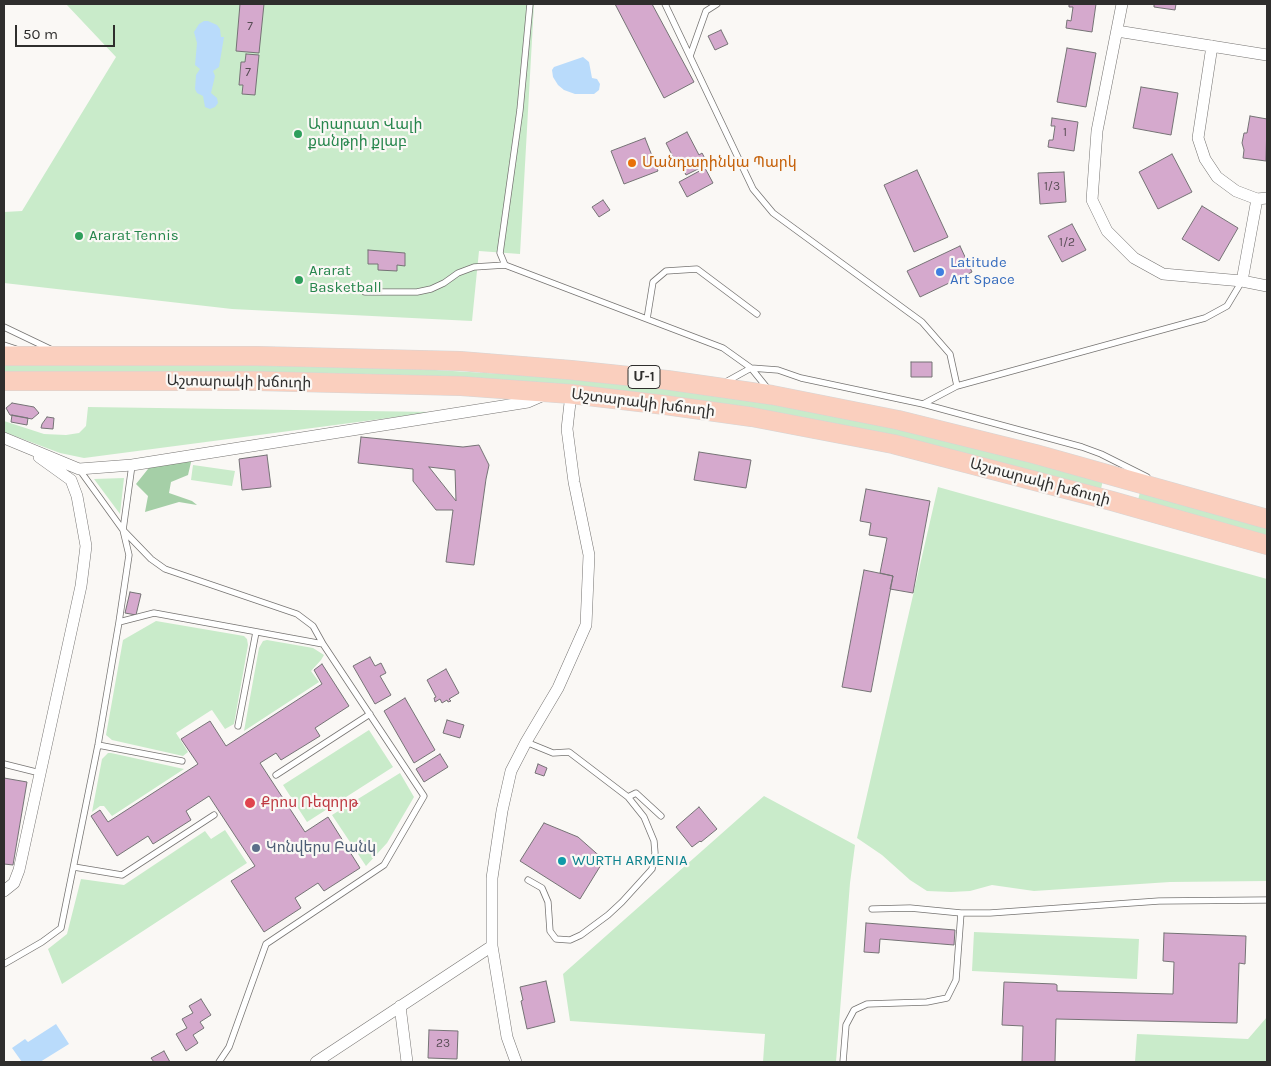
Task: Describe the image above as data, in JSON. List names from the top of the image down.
{
  "streets": {
    "highway": ["Մ-1", "Աշտարակի խճուղի"]
  },
  "places": [
    "Արարատ Վալի քանթրի քլաբ",
    "Մանդարինկա Պարկ",
    "Ararat Tennis",
    "Latitude Art Space",
    "Ararat Basketball",
    "Քրոս Ռեզորթ",
    "Կոնվերս Բանկ",
    "WURTH ARMENIA"
  ],
  "house_numbers": [
    "7",
    "7",
    "1",
    "1/3",
    "1/2",
    "23"
  ],
  "scale_bar": "50 m"
}
